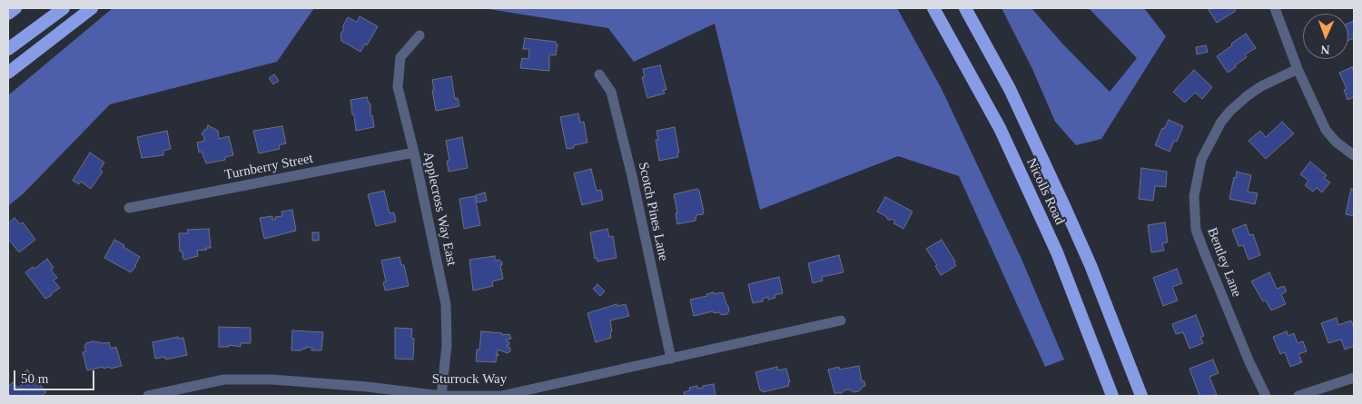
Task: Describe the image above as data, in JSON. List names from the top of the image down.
{
  "streets": {
    "highway": ["Nicolls Road"],
    "street": [
      "Turnberry Street",
      "Applecross Way East",
      "Scotch Pines Lane",
      "Bentley Lane",
      "Sturrock Way"
    ]
  },
  "crossings": [
    ["Turnberry Street", "Applecross Way East"],
    ["Applecross Way East", "Sturrock Way"],
    ["Scotch Pines Lane", "Sturrock Way"]
  ],
  "scale_bar": "50 m",
  "north": "bottom"
}
